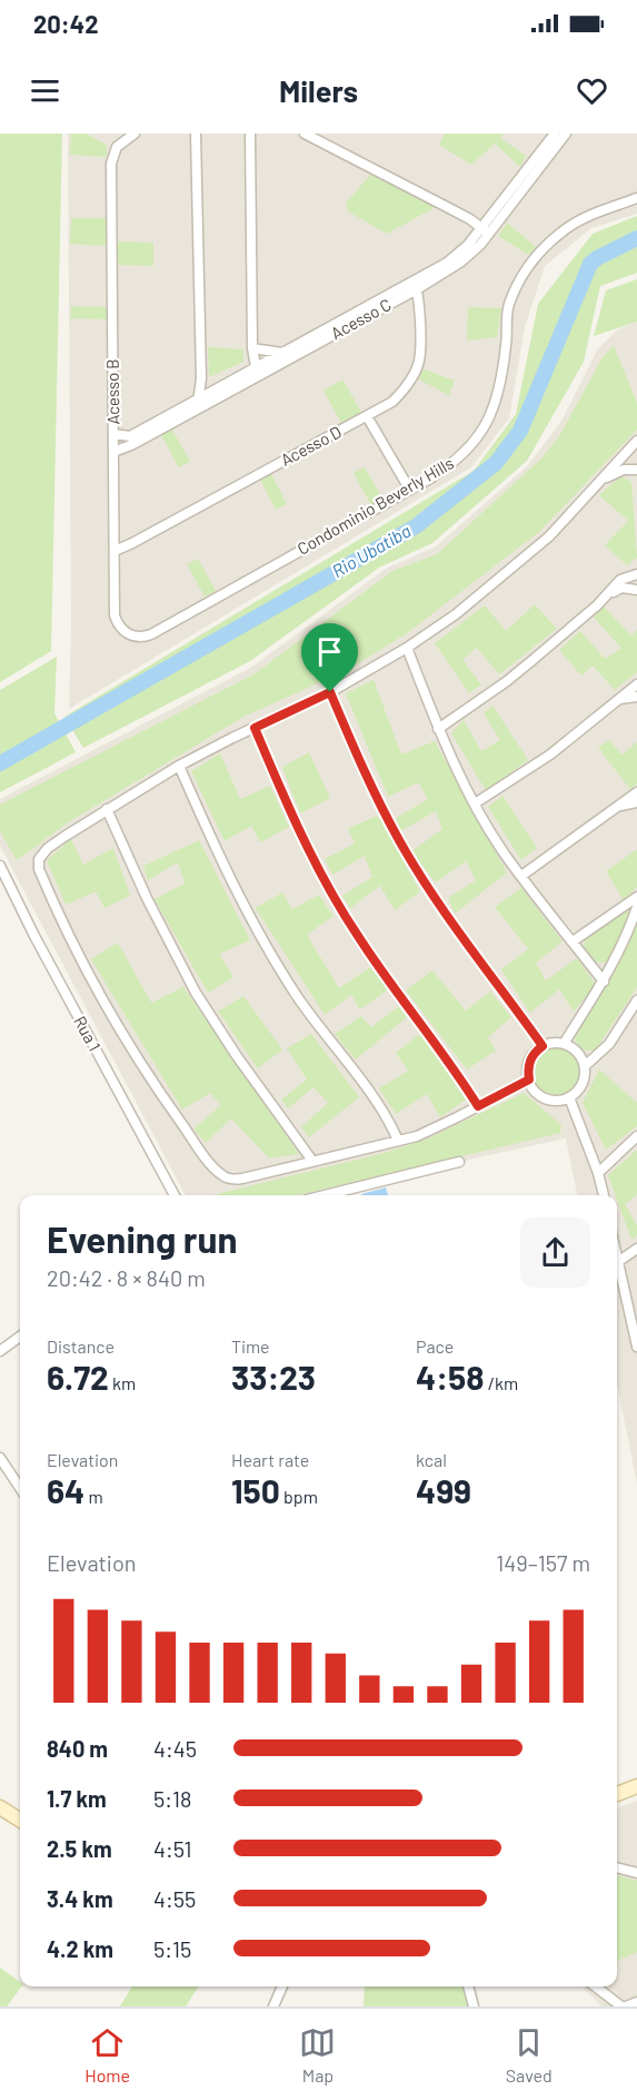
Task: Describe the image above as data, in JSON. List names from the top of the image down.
{
  "streets": {
    "street": [
      "Acesso C",
      "Acesso B",
      "Acesso D",
      "Condominio Beverly Hills",
      "Rua 1"
    ]
  },
  "crossings": [
    ["Acesso C", "Acesso B"],
    ["Acesso C", "Acesso D"],
    ["Acesso B", "Acesso D"],
    ["Acesso B", "Condominio Beverly Hills"]
  ],
  "water": ["Rio Ubatiba"],
  "page": {
    "status": "20:42",
    "header": "Milers",
    "heading": ["Evening run", "20:42 · 8 × 840 m"],
    "stats": [
      ["Distance", "6.72 km"],
      ["Time", "33:23"],
      ["Pace", "4:58 /km"],
      ["Elevation", "64 m"],
      ["Heart rate", "150 bpm"],
      ["kcal", "499"]
    ],
    "chart": ["Elevation", "149–157 m"],
    "list": [
      {
        "name": "840 m",
        "note": "4:45"
      },
      {
        "name": "1.7 km",
        "note": "5:18"
      },
      {
        "name": "2.5 km",
        "note": "4:51"
      },
      {
        "name": "3.4 km",
        "note": "4:55"
      },
      {
        "name": "4.2 km",
        "note": "5:15"
      }
    ],
    "tabs": ["Home", "Map", "Saved"]
  }
}
